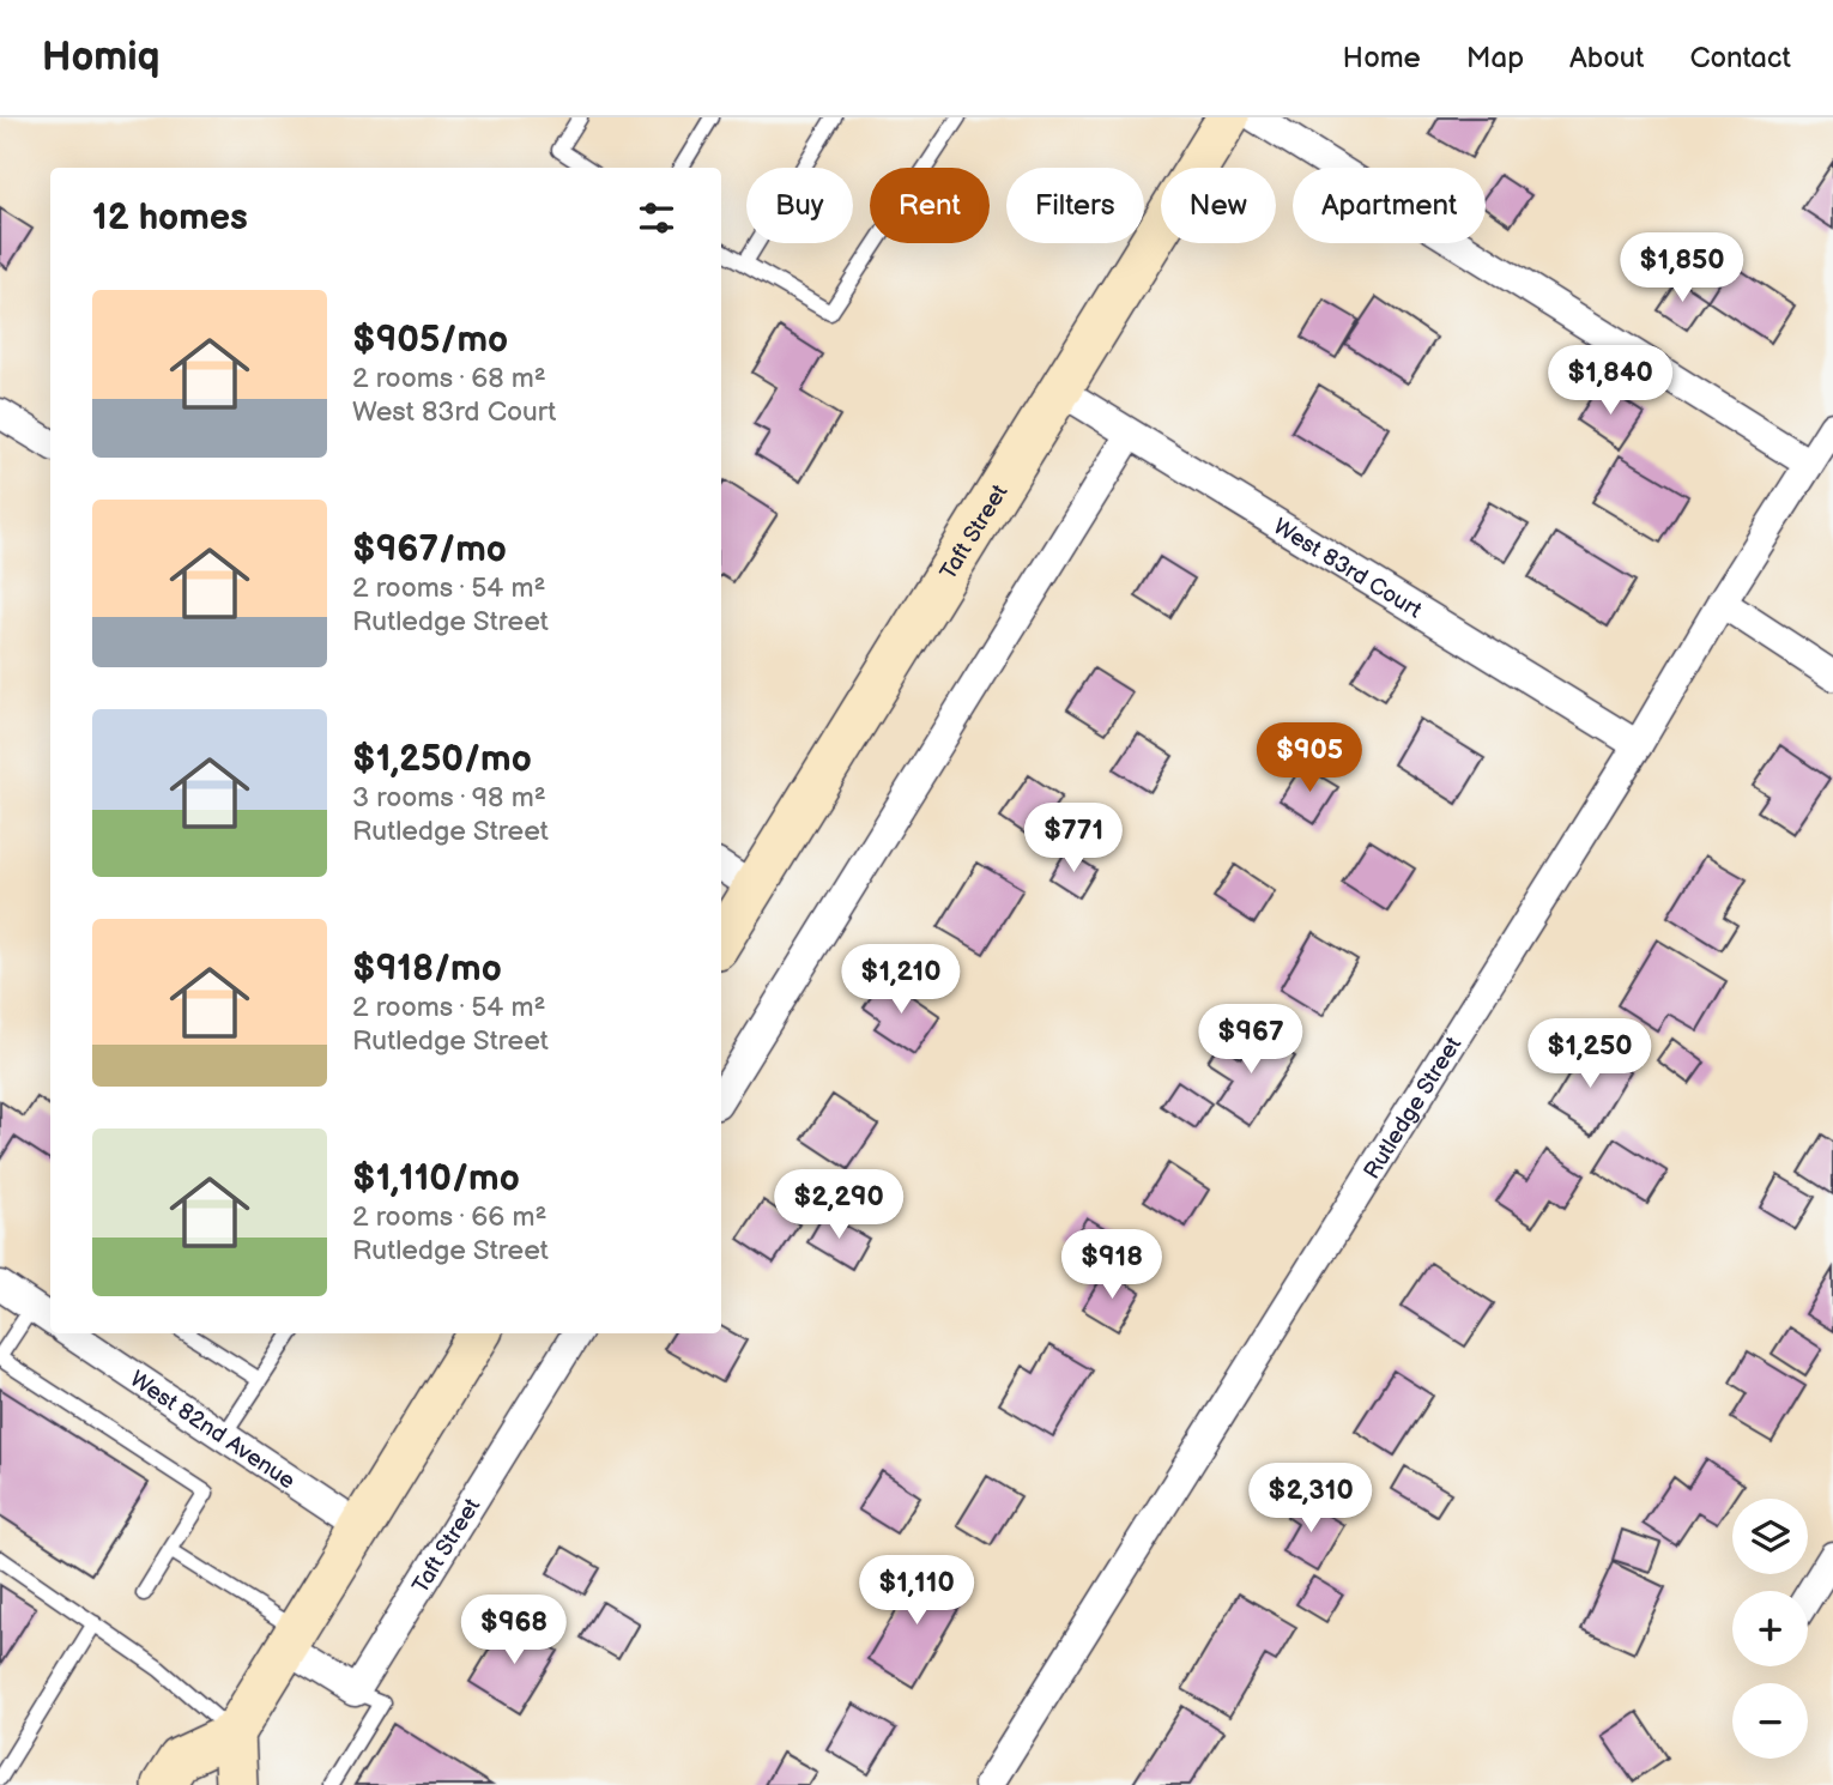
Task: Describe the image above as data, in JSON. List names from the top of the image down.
{
  "streets": {
    "main road": ["Taft Street"],
    "street": ["West 83rd Court", "Rutledge Street", "West 82nd Avenue"]
  },
  "crossings": [
    ["Taft Street", "West 83rd Court"],
    ["West 83rd Court", "Rutledge Street"]
  ],
  "page": {
    "header": "Homiq",
    "nav": [
      "Home",
      "Map",
      "About",
      "Contact"
    ],
    "chip": [
      "Buy",
      "Rent",
      "Filters",
      "New",
      "Apartment"
    ],
    "heading": "12 homes",
    "price": [
      "$1,850",
      "$1,840",
      "$905",
      "$771",
      "$1,210",
      "$967",
      "$1,250",
      "$2,290",
      "$918",
      "$2,310",
      "$1,110",
      "$968"
    ],
    "list": [
      {
        "name": "$905/mo",
        "note": "2 rooms · 68 m² · West 83rd Court"
      },
      {
        "name": "$967/mo",
        "note": "2 rooms · 54 m² · Rutledge Street"
      },
      {
        "name": "$1,250/mo",
        "note": "3 rooms · 98 m² · Rutledge Street"
      },
      {
        "name": "$918/mo",
        "note": "2 rooms · 54 m² · Rutledge Street"
      },
      {
        "name": "$1,110/mo",
        "note": "2 rooms · 66 m² · Rutledge Street"
      }
    ],
    "map_buttons": ["+", "−"]
  }
}
